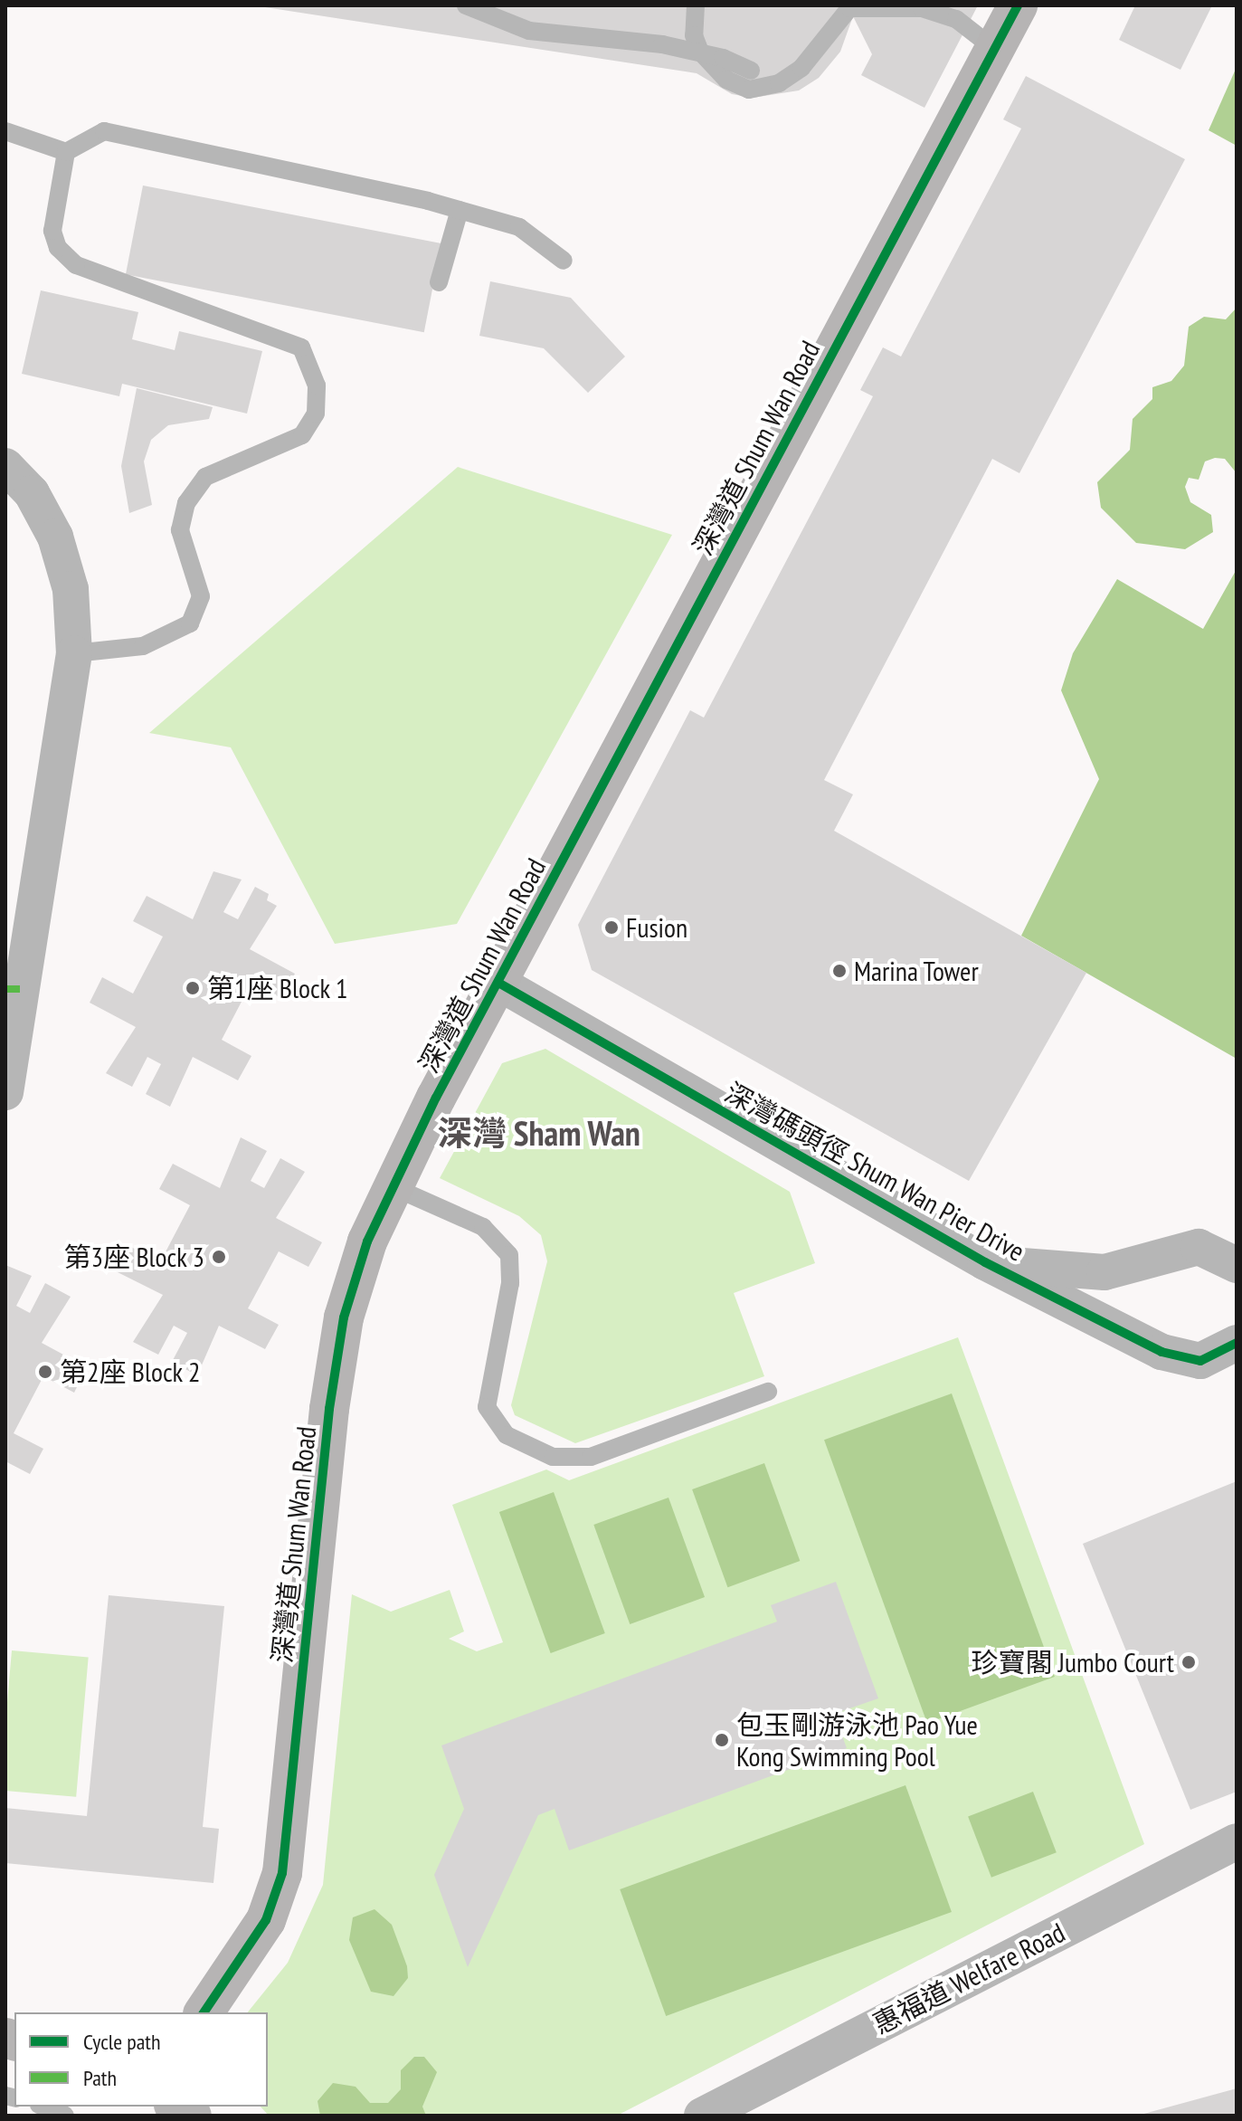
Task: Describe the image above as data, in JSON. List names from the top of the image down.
{
  "streets": {
    "street": ["深灣道 Shum Wan Road", "深灣碼頭徑 Shum Wan Pier Drive", "惠福道 Welfare Road"]
  },
  "crossings": [
    ["深灣道 Shum Wan Road", "深灣碼頭徑 Shum Wan Pier Drive"]
  ],
  "districts": ["深灣 Sham Wan"],
  "places": [
    "Fusion",
    "Marina Tower",
    "第1座 Block 1",
    "第3座 Block 3",
    "第2座 Block 2",
    "珍寶閣 Jumbo Court",
    "包玉剛游泳池 Pao Yue Kong Swimming Pool"
  ],
  "legend": ["Cycle path", "Path"]
}
